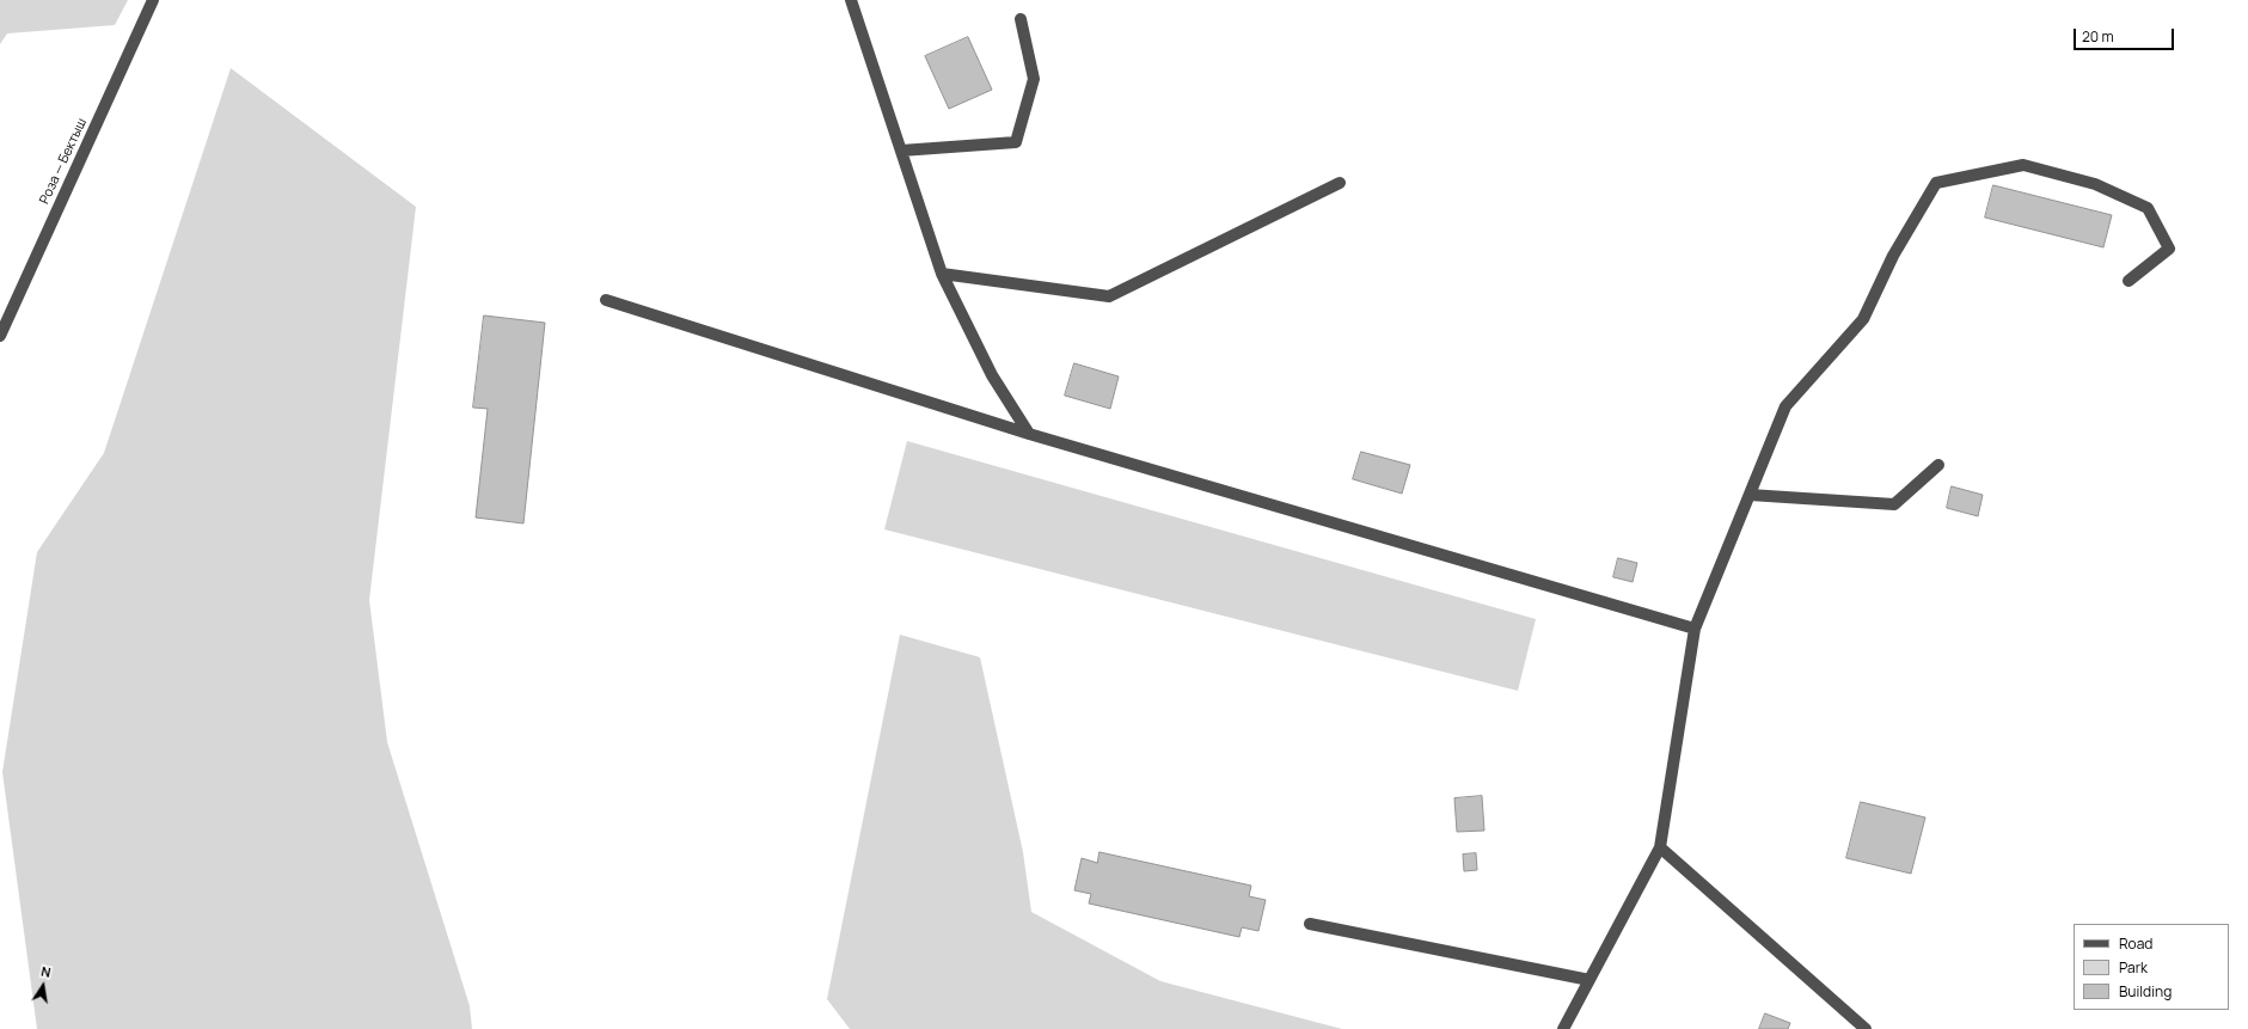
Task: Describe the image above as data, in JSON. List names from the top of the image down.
{
  "streets": {
    "street": ["Роза — Бектыш"]
  },
  "legend": ["Road", "Park", "Building"],
  "scale_bar": "20 m",
  "north": "top"
}
